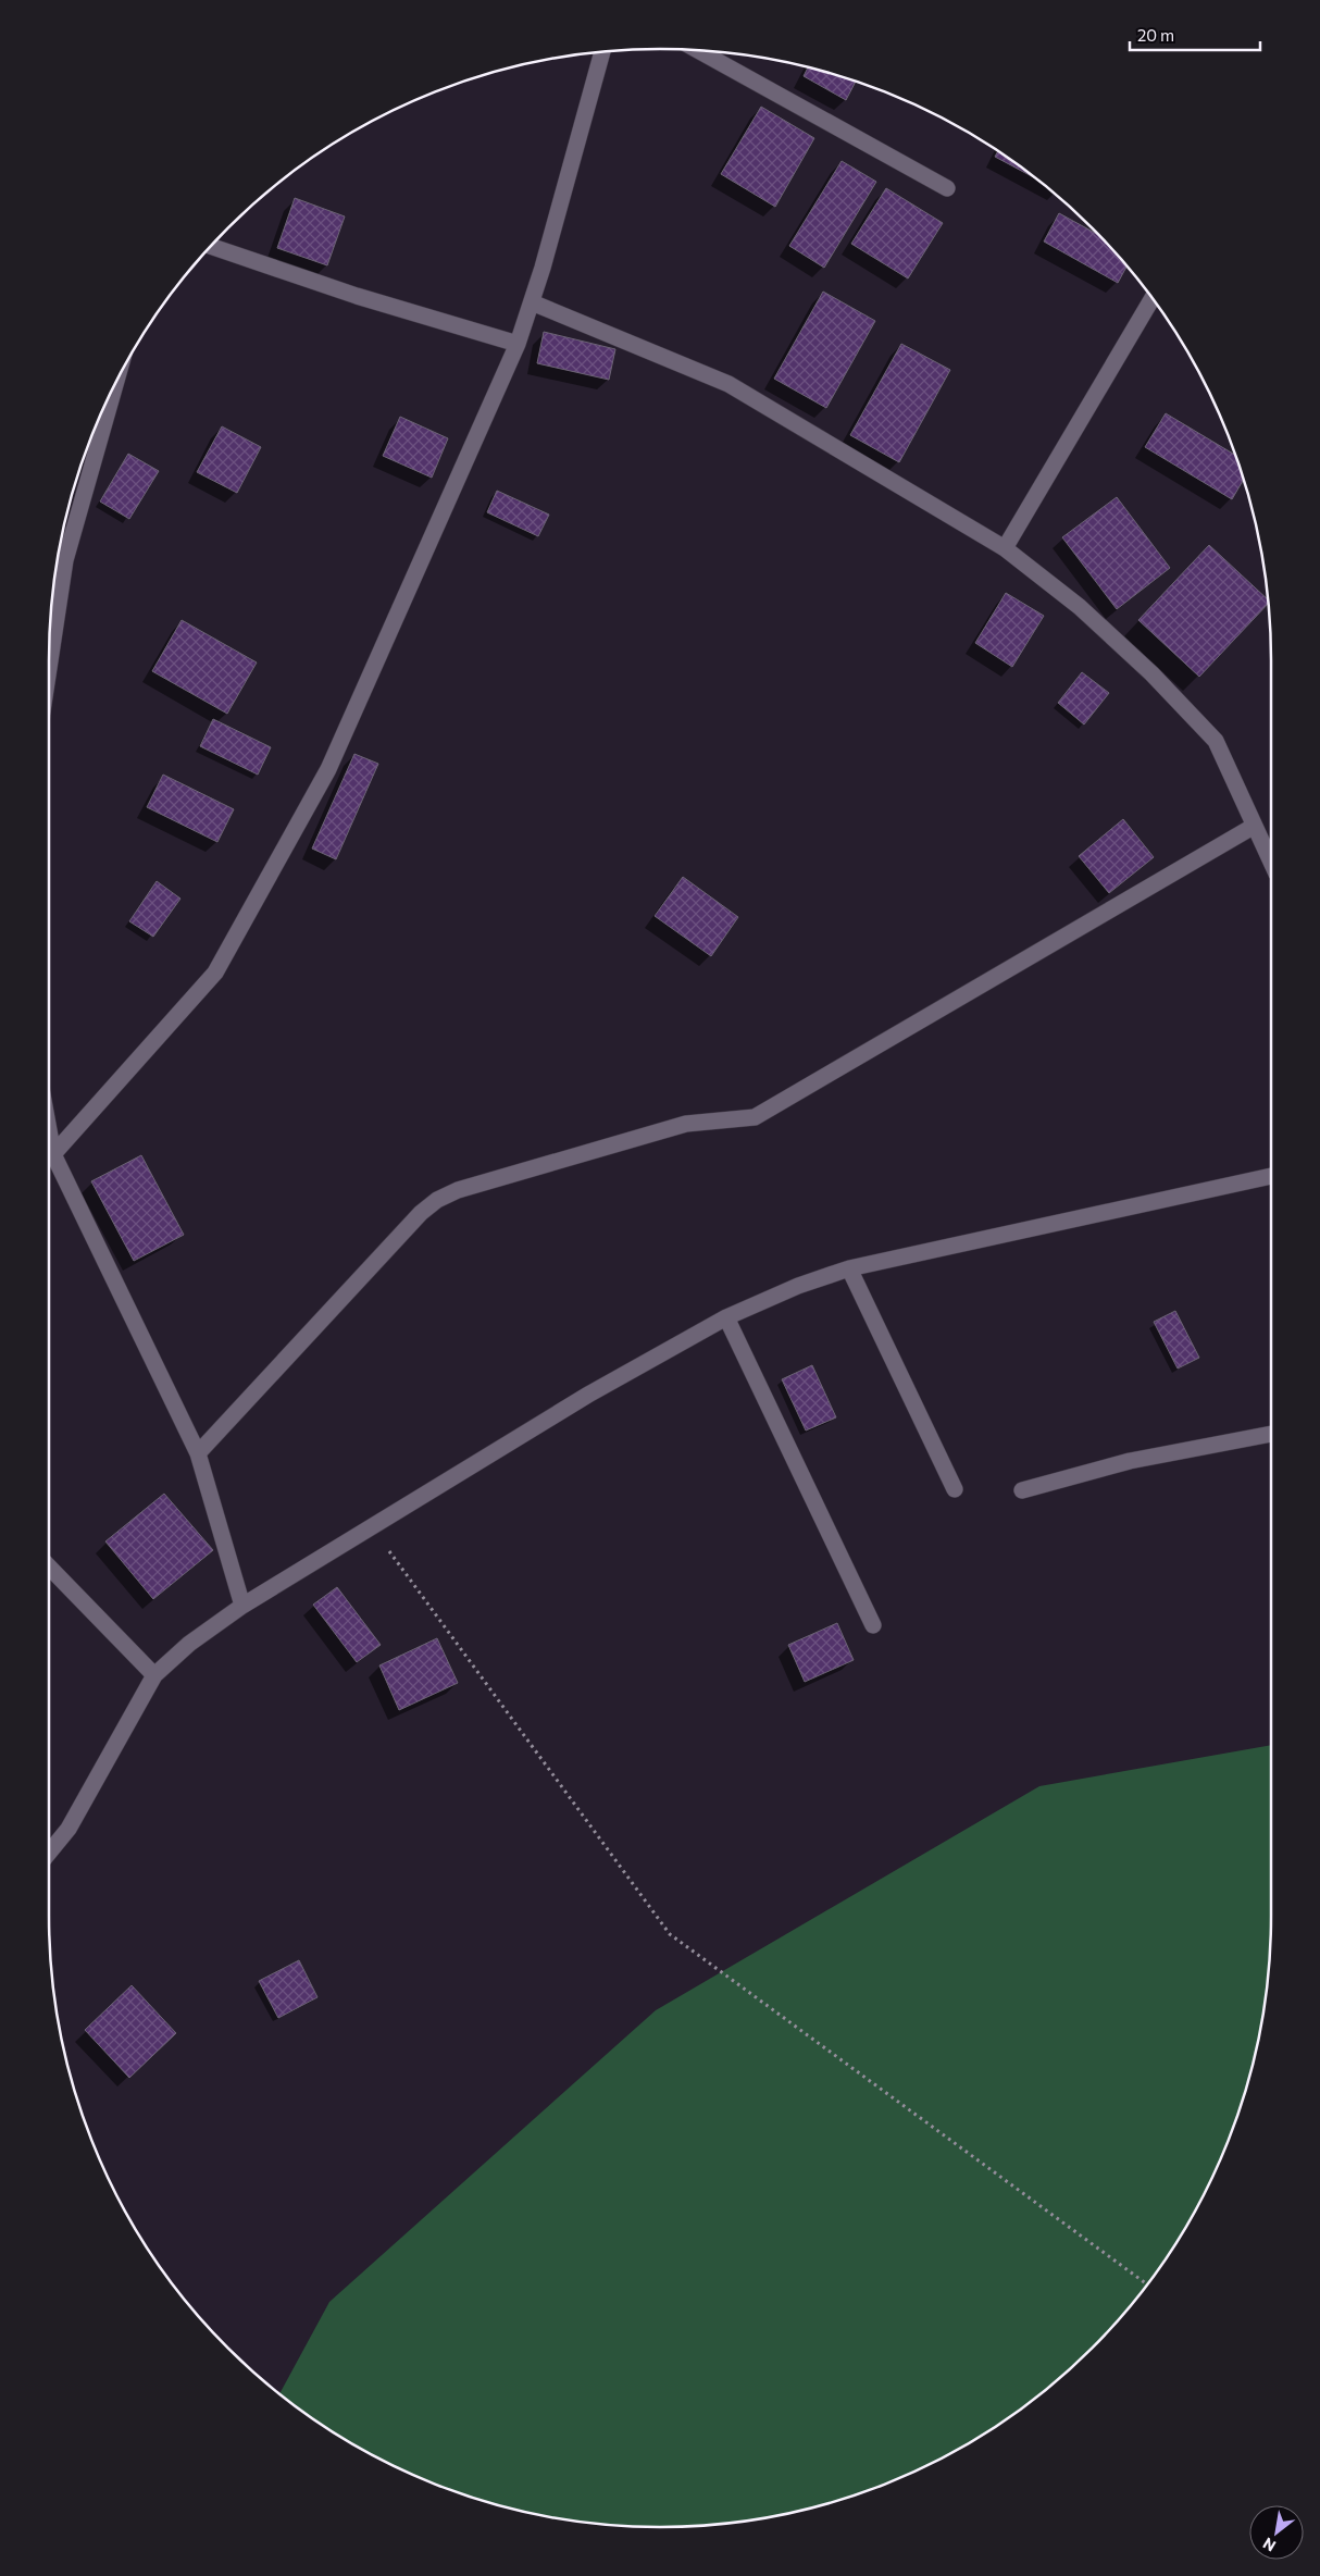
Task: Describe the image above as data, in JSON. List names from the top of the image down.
{
  "scale_bar": "20 m",
  "north": "bottom left"
}
